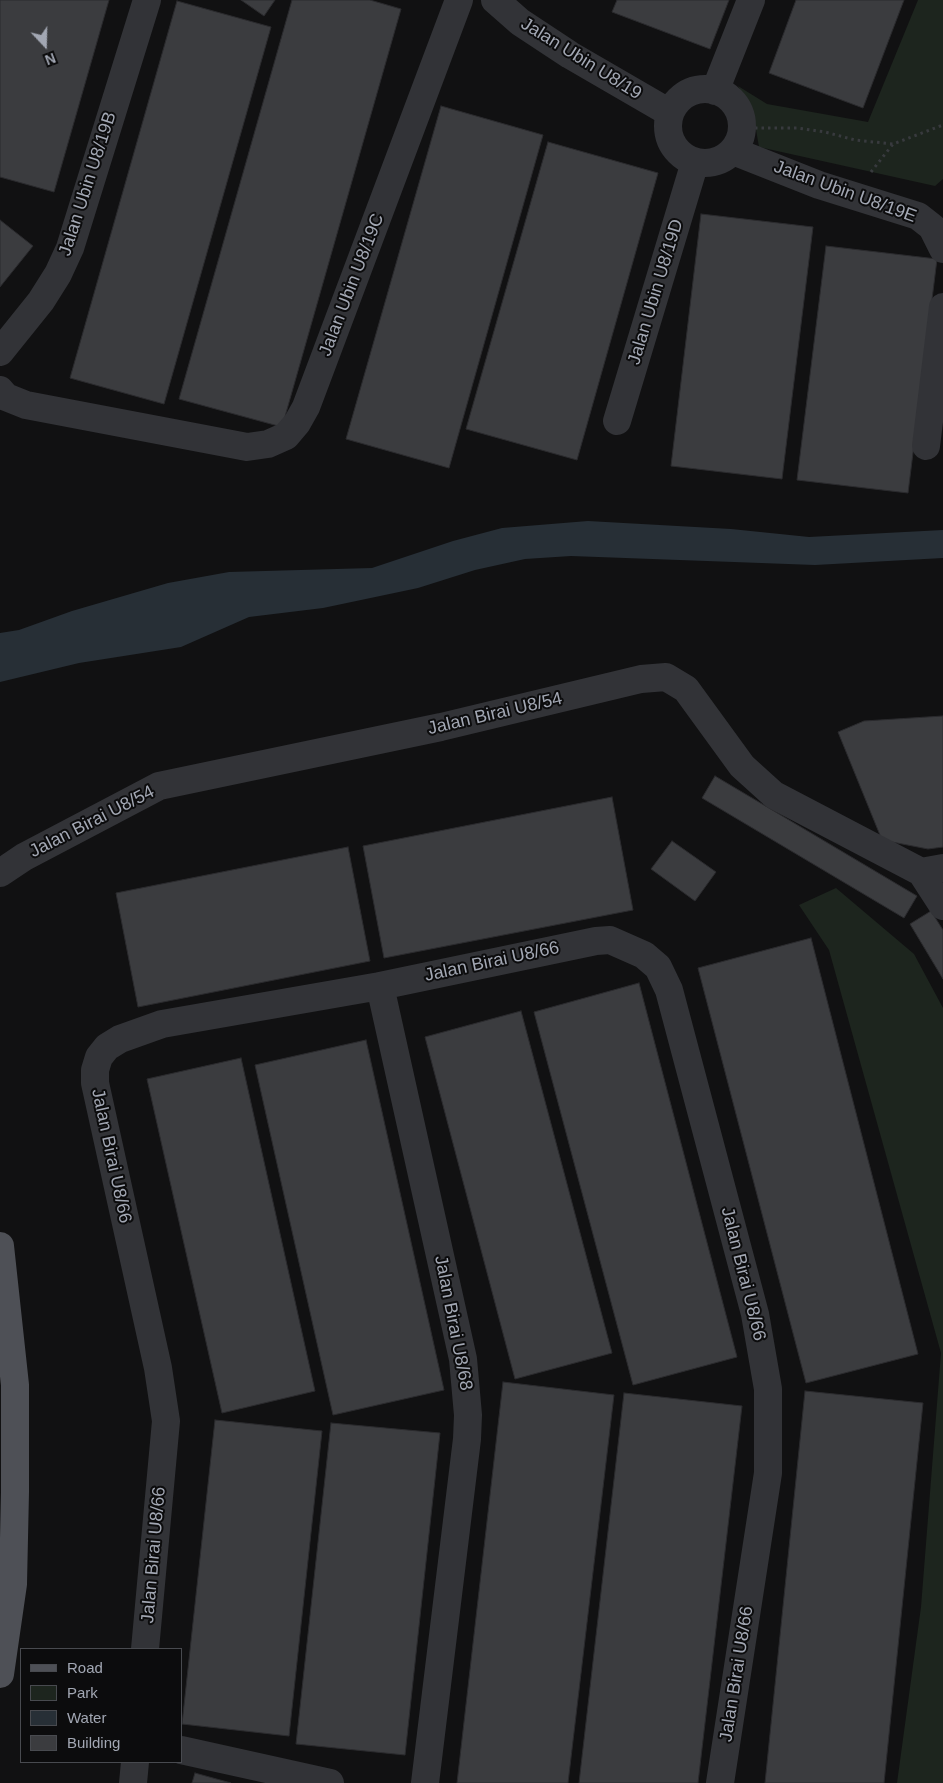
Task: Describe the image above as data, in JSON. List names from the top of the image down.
{
  "streets": {
    "street": [
      "Jalan Ubin U8/19",
      "Jalan Ubin U8/19B",
      "Jalan Ubin U8/19E",
      "Jalan Ubin U8/19C",
      "Jalan Ubin U8/19D",
      "Jalan Birai U8/54",
      "Jalan Birai U8/66",
      "Jalan Birai U8/68"
    ]
  },
  "crossings": [
    ["Jalan Ubin U8/19", "Jalan Ubin U8/19E"],
    ["Jalan Ubin U8/19", "Jalan Ubin U8/19D"],
    ["Jalan Ubin U8/19E", "Jalan Ubin U8/19D"],
    ["Jalan Birai U8/66", "Jalan Birai U8/68"]
  ],
  "legend": [
    "Road",
    "Park",
    "Water",
    "Building"
  ],
  "north": "bottom"
}
